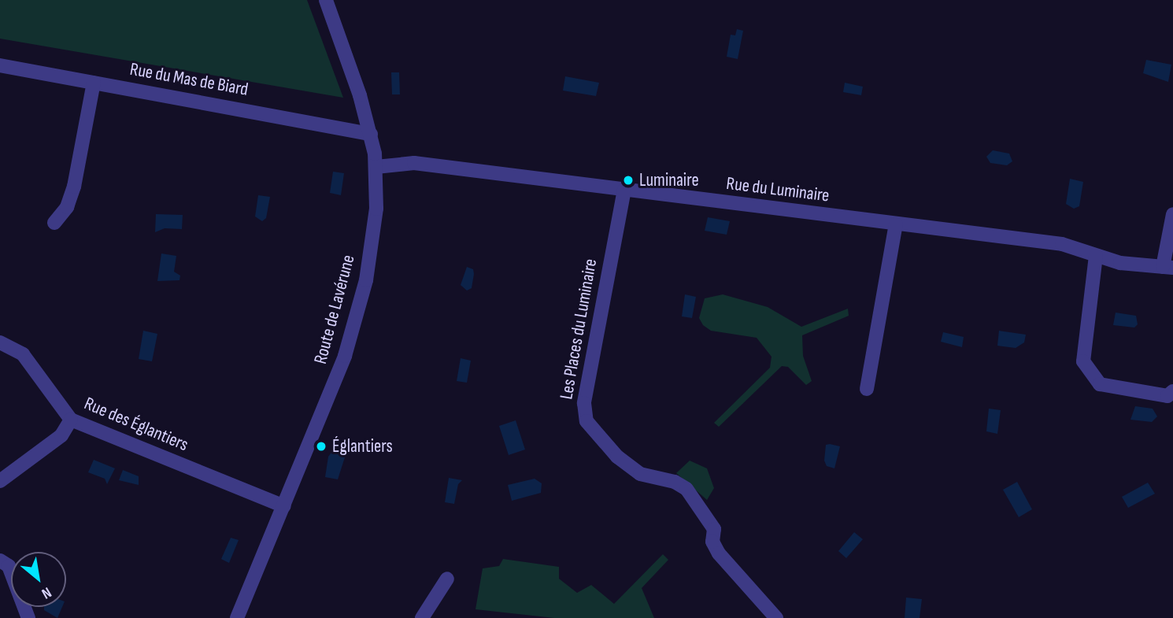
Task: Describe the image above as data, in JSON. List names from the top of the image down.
{
  "streets": {
    "street": [
      "Rue du Mas de Biard",
      "Rue du Luminaire",
      "Route de Lavérune",
      "Les Places du Luminaire",
      "Rue des Églantiers"
    ]
  },
  "crossings": [
    ["Rue du Mas de Biard", "Route de Lavérune"],
    ["Rue du Luminaire", "Route de Lavérune"],
    ["Rue du Luminaire", "Les Places du Luminaire"],
    ["Route de Lavérune", "Rue des Églantiers"]
  ],
  "places": ["Luminaire", "Églantiers"],
  "north": "bottom right"
}
